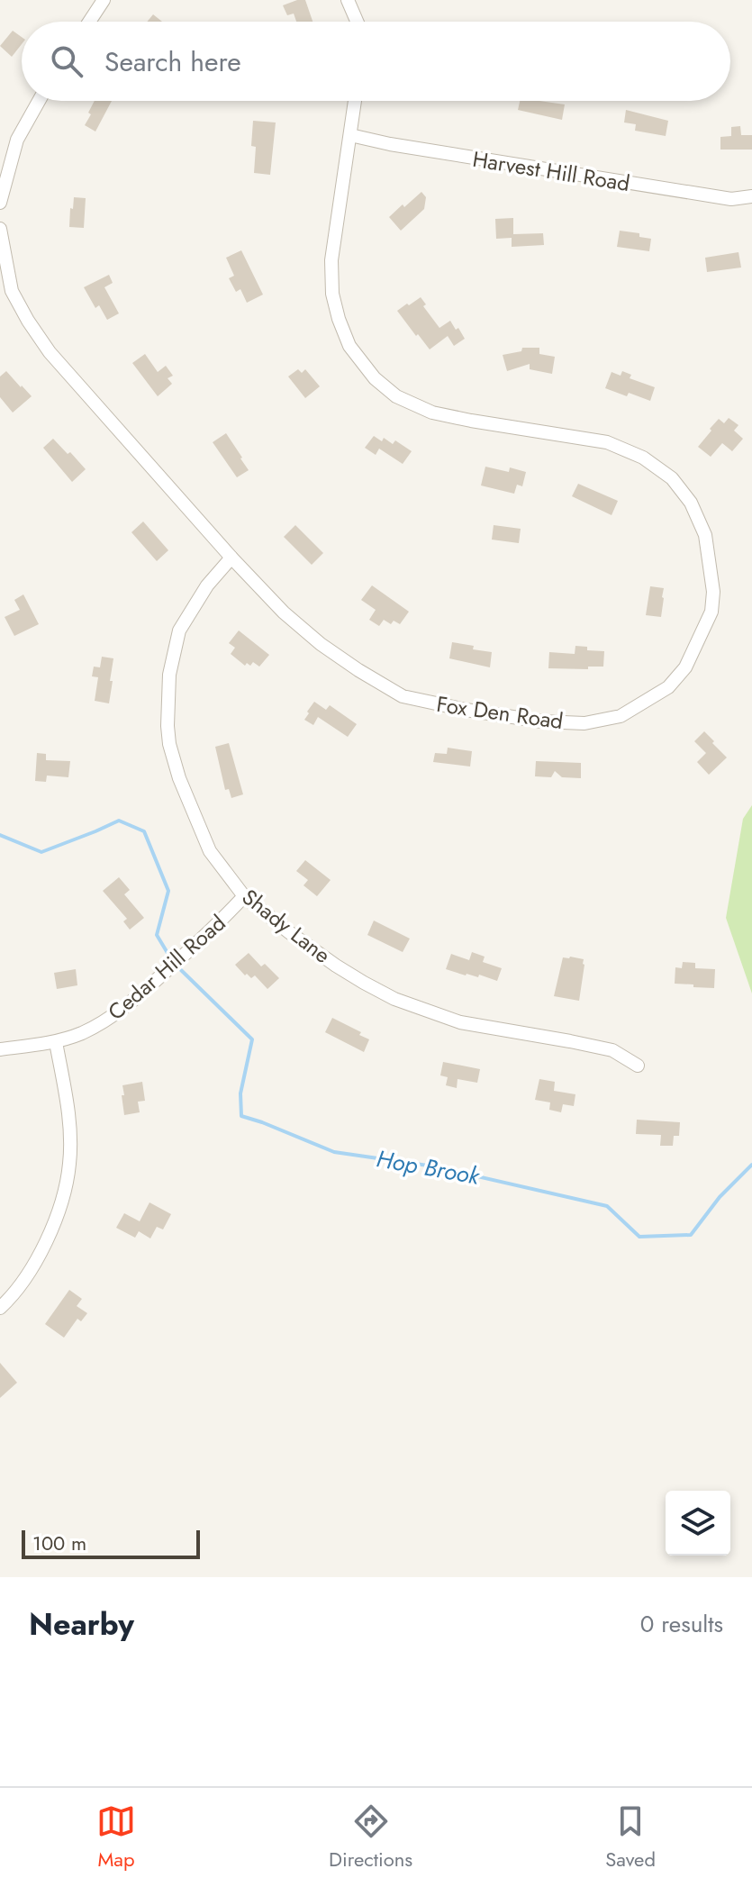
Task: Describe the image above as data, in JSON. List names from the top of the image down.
{
  "streets": {
    "street": [
      "Harvest Hill Road",
      "Fox Den Road",
      "Shady Lane",
      "Cedar Hill Road"
    ]
  },
  "crossings": [
    ["Harvest Hill Road", "Fox Den Road"],
    ["Fox Den Road", "Shady Lane"],
    ["Shady Lane", "Cedar Hill Road"]
  ],
  "water": ["Hop Brook"],
  "scale_bar": "100 m",
  "page": {
    "search": "Search here",
    "scale": "100 m",
    "heading": ["Nearby", "0 results"],
    "nav": ["Map", "Directions", "Saved"]
  }
}
